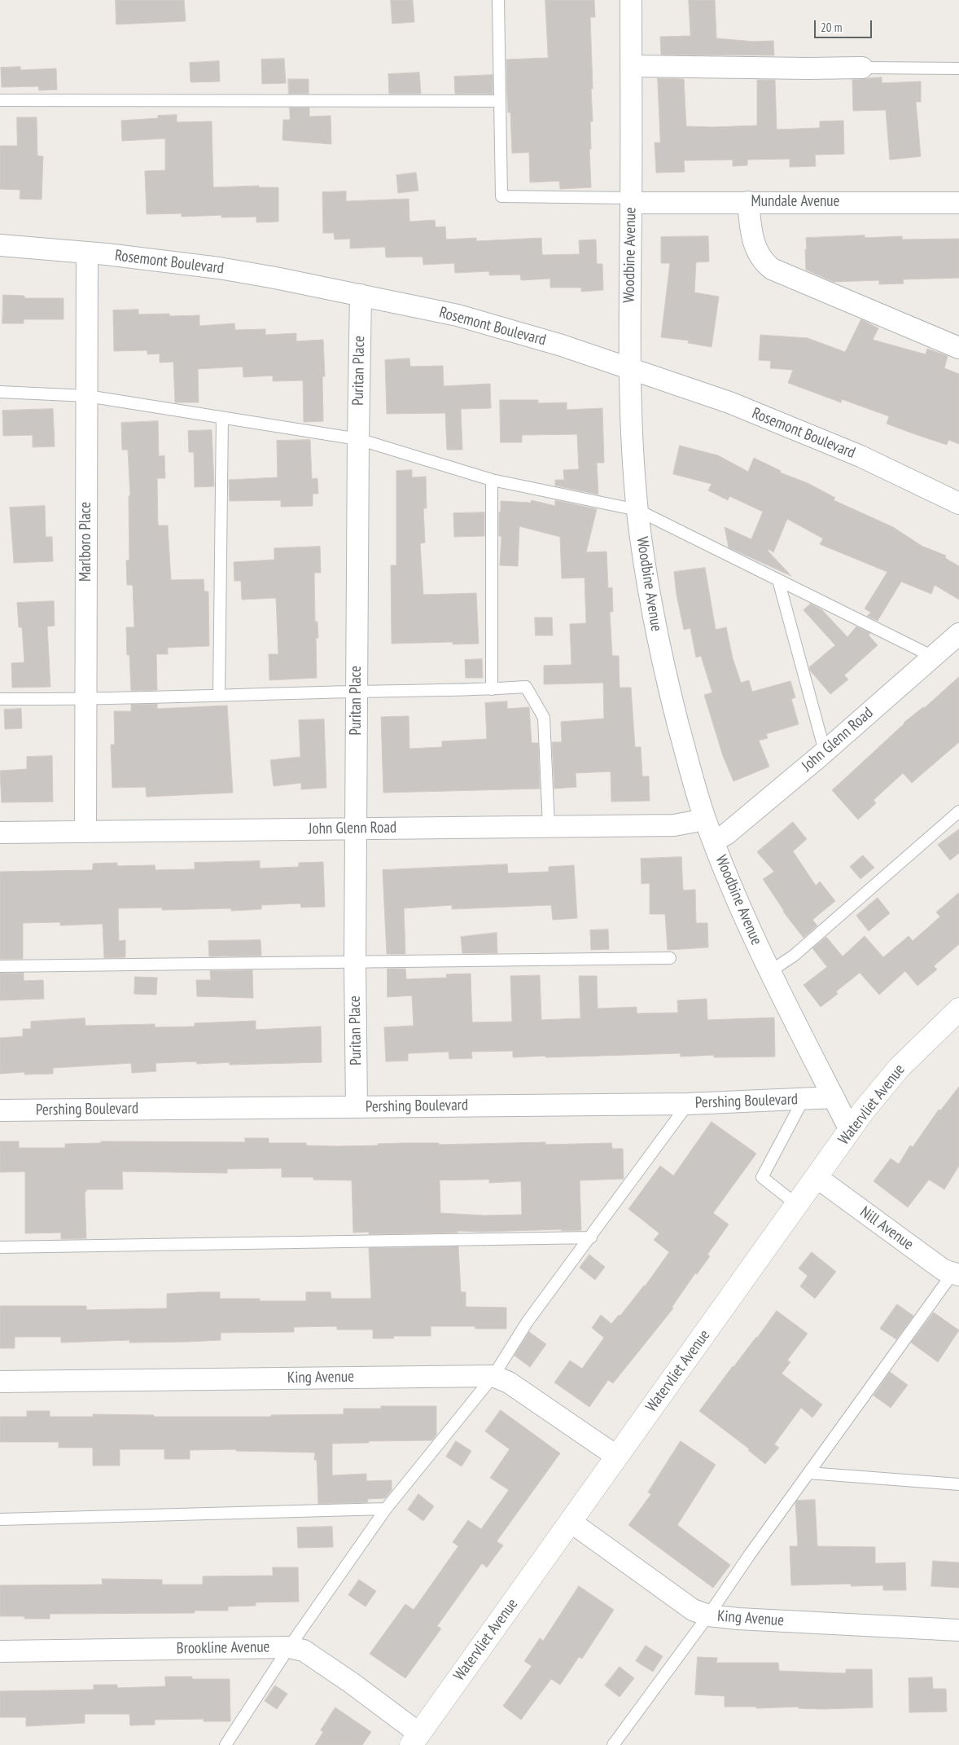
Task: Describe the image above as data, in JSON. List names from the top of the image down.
{
  "streets": {
    "street": [
      "Mundale Avenue",
      "Woodbine Avenue",
      "Rosemont Boulevard",
      "Puritan Place",
      "Marlboro Place",
      "John Glenn Road",
      "Pershing Boulevard",
      "Watervliet Avenue",
      "Nill Avenue",
      "King Avenue",
      "Brookline Avenue"
    ]
  },
  "crossings": [
    ["Mundale Avenue", "Woodbine Avenue"],
    ["Woodbine Avenue", "Rosemont Boulevard"],
    ["Woodbine Avenue", "John Glenn Road"],
    ["Woodbine Avenue", "Pershing Boulevard"],
    ["Woodbine Avenue", "Watervliet Avenue"],
    ["Rosemont Boulevard", "Puritan Place"],
    ["Rosemont Boulevard", "Marlboro Place"],
    ["Puritan Place", "John Glenn Road"],
    ["Puritan Place", "Pershing Boulevard"],
    ["Marlboro Place", "John Glenn Road"],
    ["Watervliet Avenue", "Nill Avenue"],
    ["Watervliet Avenue", "King Avenue"],
    ["Watervliet Avenue", "Brookline Avenue"]
  ],
  "scale_bar": "20 m"
}
